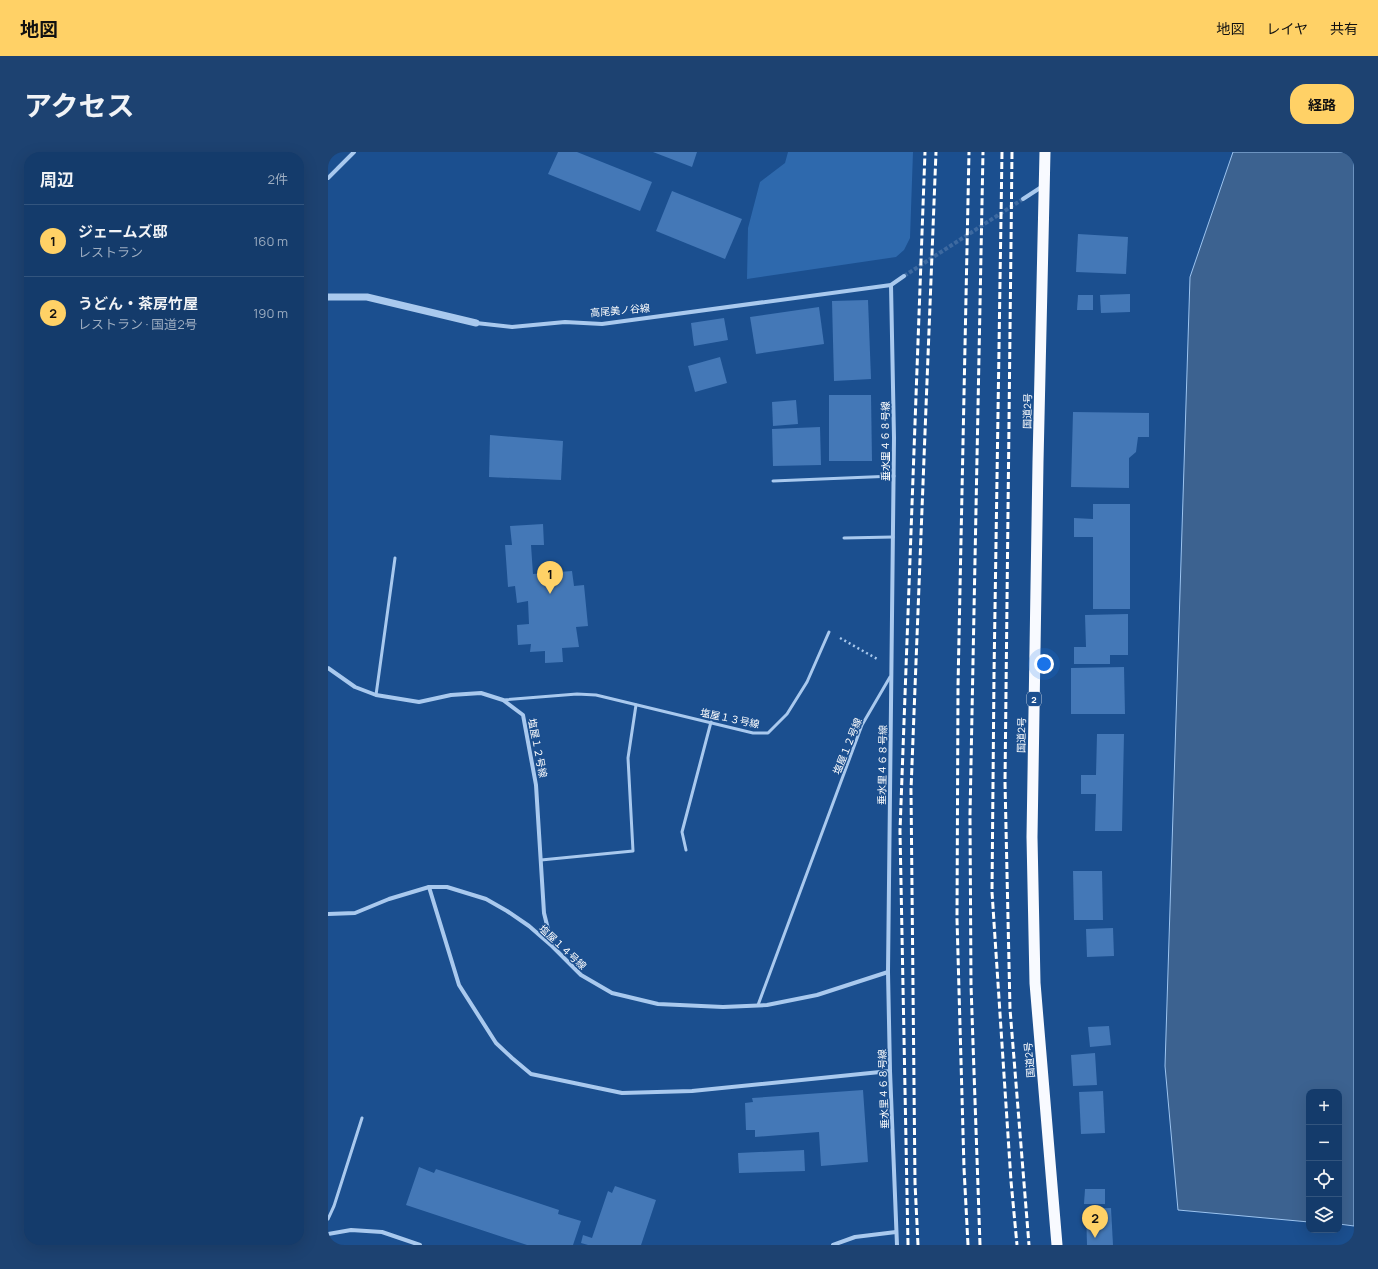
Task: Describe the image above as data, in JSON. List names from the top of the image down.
{
  "streets": {
    "highway": ["国道2号", "2"],
    "street": [
      "高尾美ノ谷線",
      "垂水里４６８号線",
      "塩屋１２号線",
      "塩屋１４号線"
    ],
    "lane": ["塩屋１３号線"]
  },
  "crossings": [
    ["高尾美ノ谷線", "垂水里４６８号線"],
    ["垂水里４６８号線", "塩屋１２号線"],
    ["垂水里４６８号線", "塩屋１４号線"],
    ["塩屋１３号線", "塩屋１２号線"],
    ["塩屋１２号線", "塩屋１４号線"]
  ],
  "page": {
    "header": "地図",
    "nav": ["地図", "レイヤ", "共有"],
    "title": "アクセス",
    "buttons": "経路",
    "heading": ["周辺", "2件"],
    "list": [
      {
        "mark": "1",
        "name": "ジェームズ邸",
        "note": "レストラン",
        "value": "160 m"
      },
      {
        "mark": "2",
        "name": "うどん・茶房竹屋",
        "note": "レストラン · 国道2号",
        "value": "190 m"
      }
    ],
    "pins": ["1", "2"],
    "map_buttons": ["+", "−"]
  }
}
